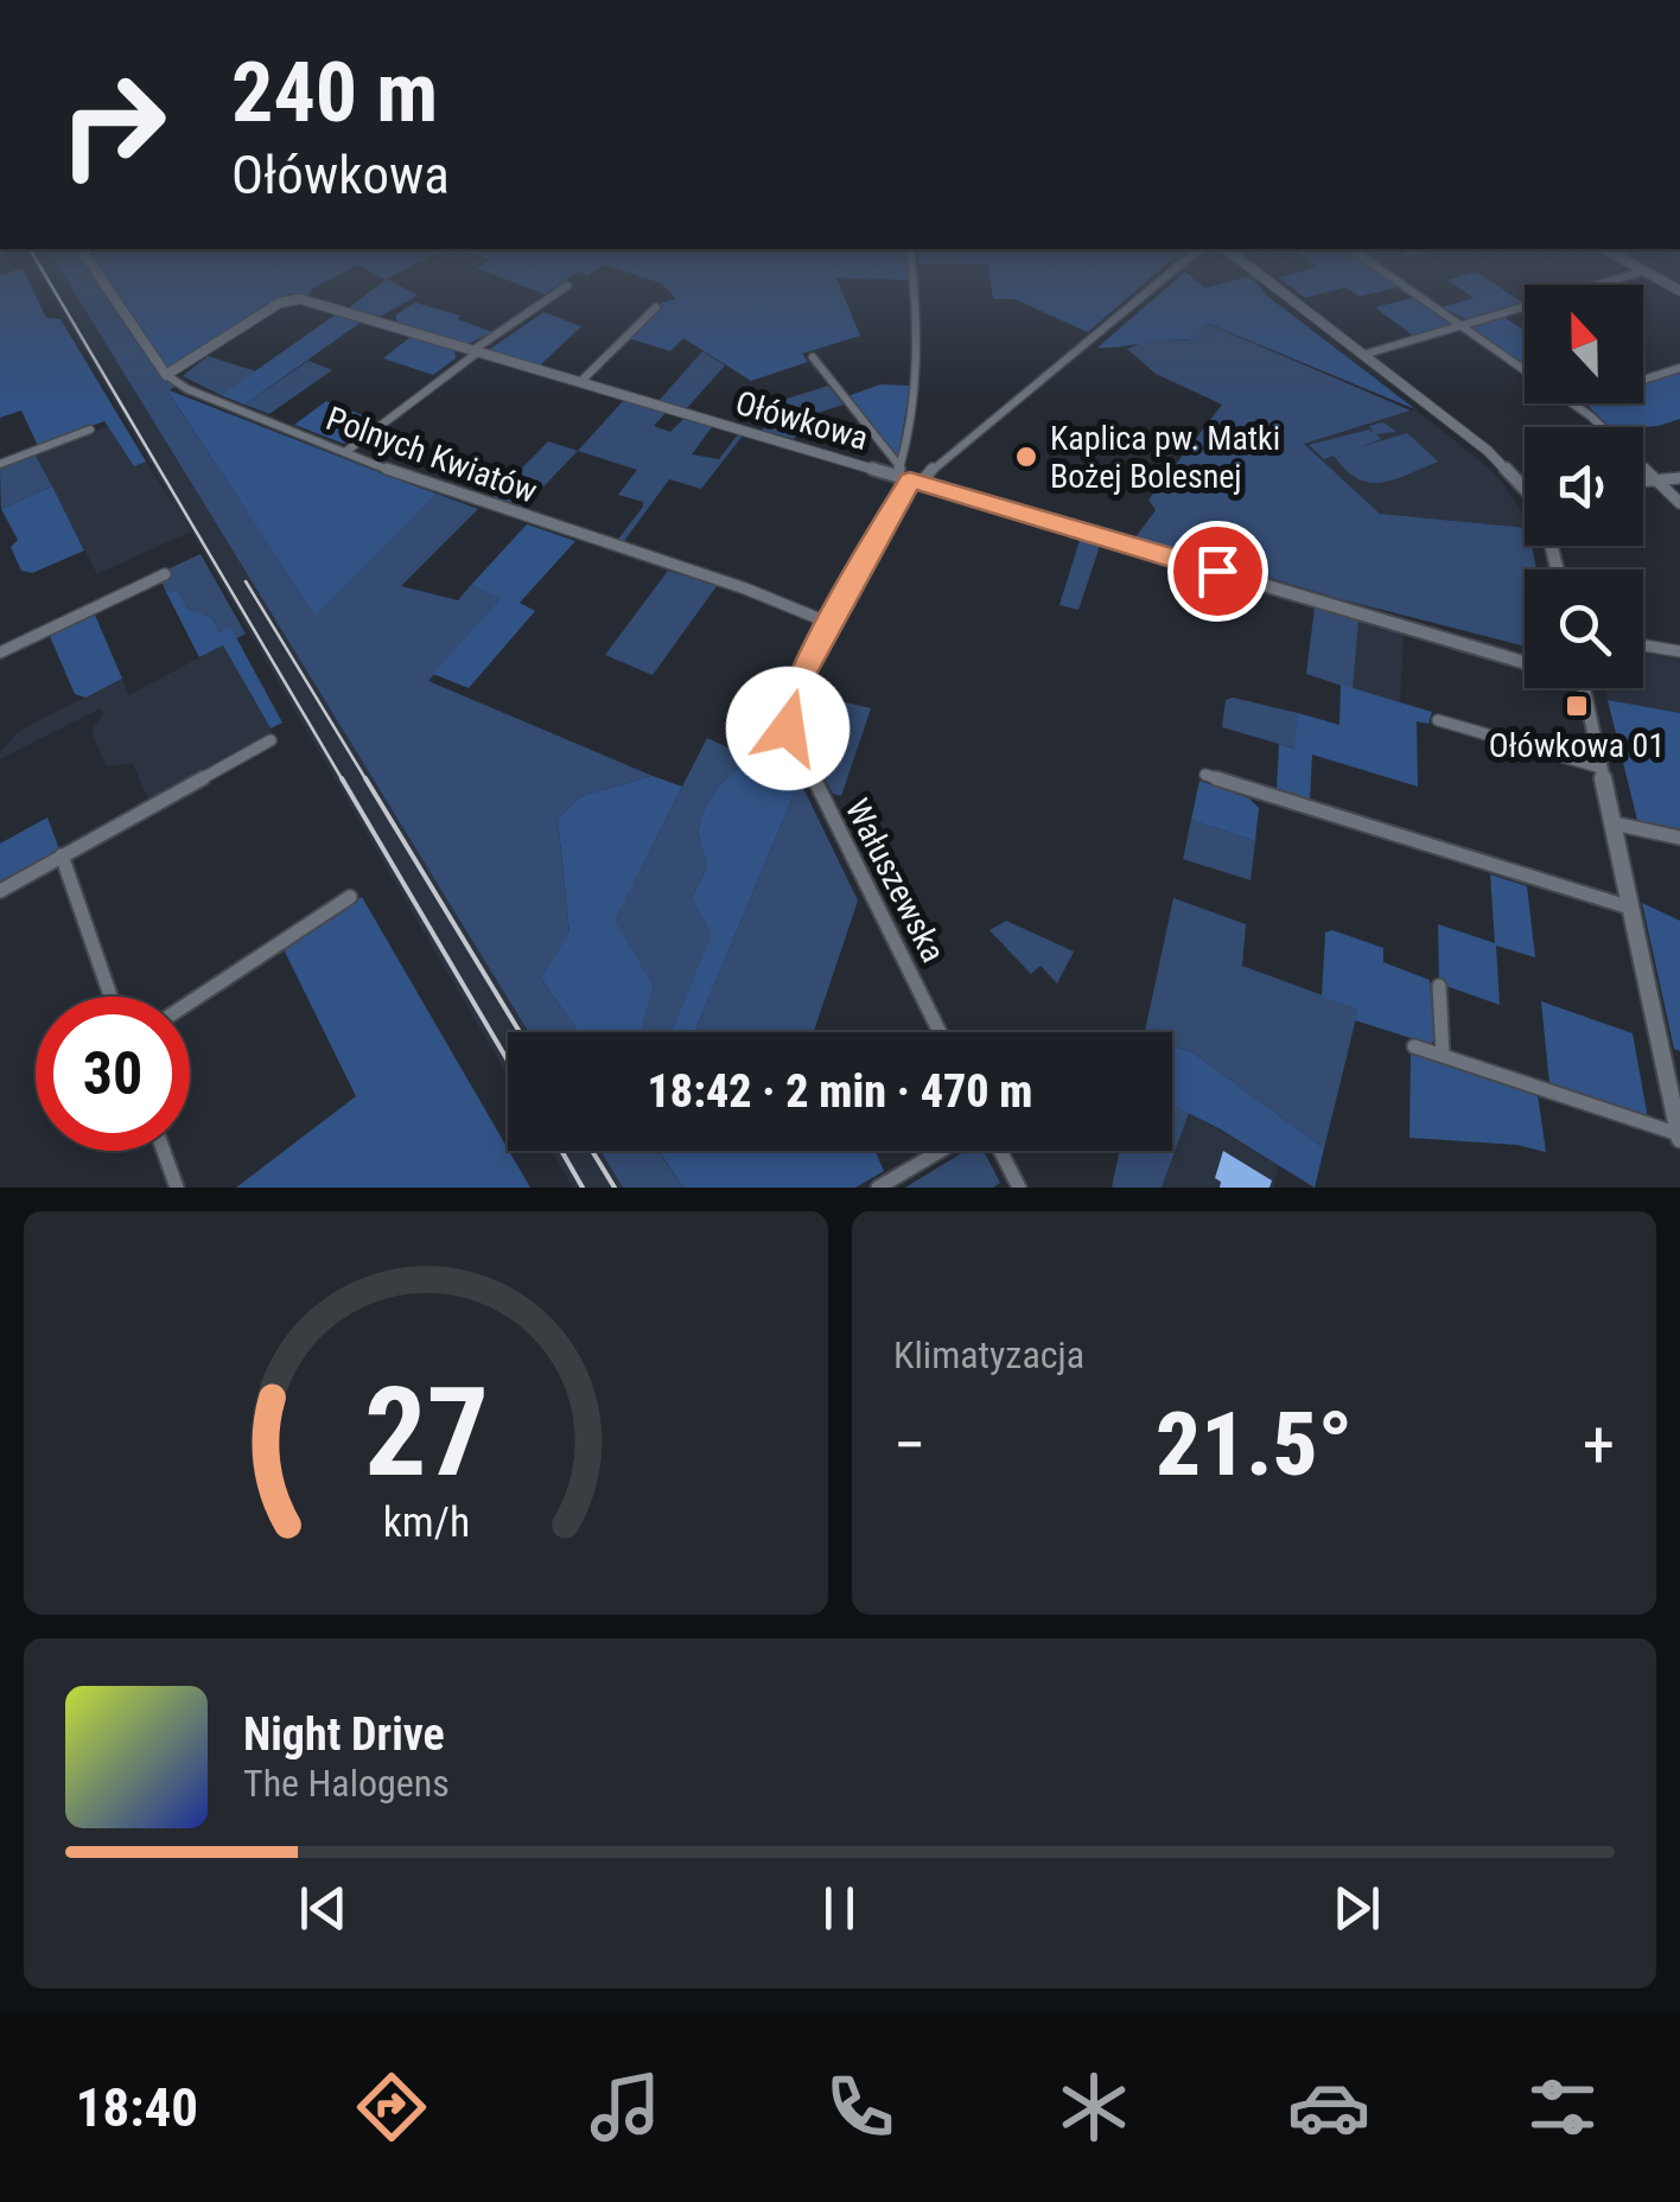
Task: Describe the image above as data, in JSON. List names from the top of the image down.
{
  "streets": {
    "street": ["Ołówkowa", "Polnych Kwiatów", "Wałuszewska"]
  },
  "crossings": [
    ["Ołówkowa", "Polnych Kwiatów"],
    ["Ołówkowa", "Wałuszewska"],
    ["Polnych Kwiatów", "Wałuszewska"]
  ],
  "places": {
    "other": ["Kaplica pw. Matki Bożej Bolesnej"],
    "transit": ["Ołówkowa 01"]
  },
  "north": "top",
  "page": {
    "turn": ["240 m", "Ołówkowa"],
    "limit": "30",
    "trip": "18:42 · 2 min · 470 m",
    "tile": "Klimatyzacja",
    "heat": ["−", "21.5°", "+"],
    "song": ["Night Drive", "The Halogens"],
    "tabs": "18:40",
    "gauge": ["27", "km/h"]
  }
}
